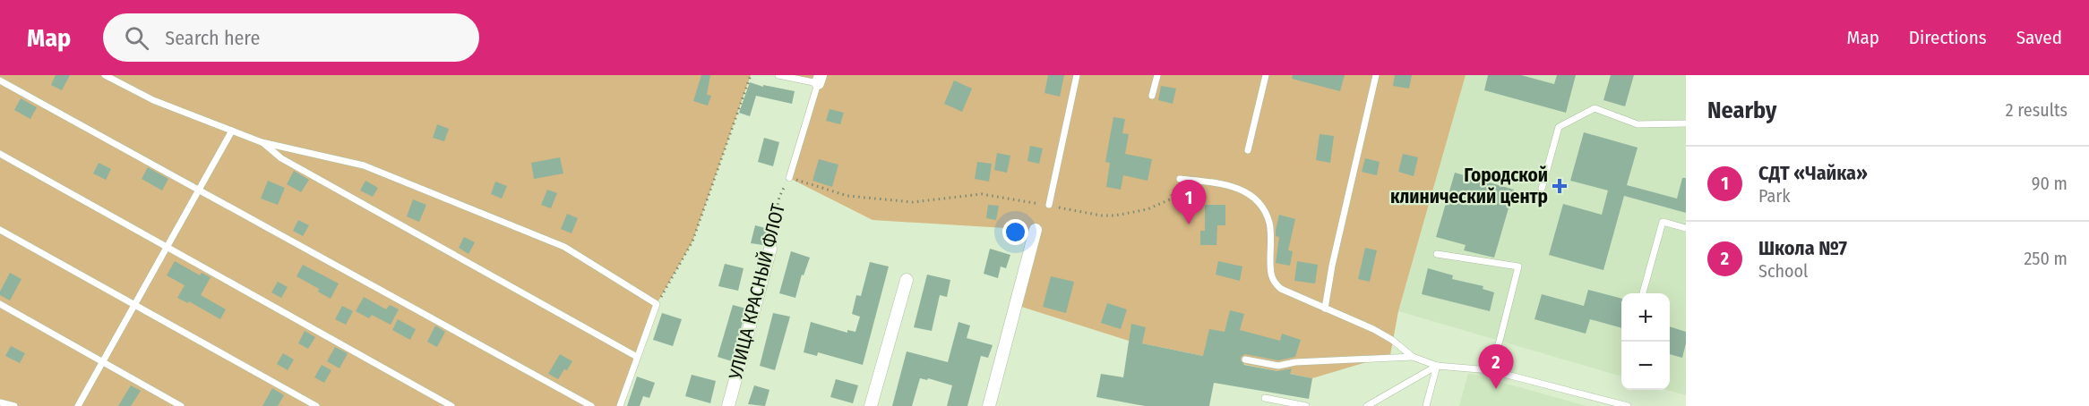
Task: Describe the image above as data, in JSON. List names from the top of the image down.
{
  "streets": {
    "street": ["УЛИЦА КРАСНЫЙ ФЛОТ"]
  },
  "places": {
    "health": ["Городской клинический центр"]
  },
  "page": {
    "header": "Map",
    "search": "Search here",
    "nav": ["Map", "Directions", "Saved"],
    "heading": ["Nearby", "2 results"],
    "list": [
      {
        "mark": "1",
        "name": "СДТ «Чайка»",
        "note": "Park",
        "value": "90 m"
      },
      {
        "mark": "2",
        "name": "Школа №7",
        "note": "School",
        "value": "250 m"
      }
    ],
    "pins": ["1", "2"],
    "map_buttons": ["+", "−"]
  }
}
